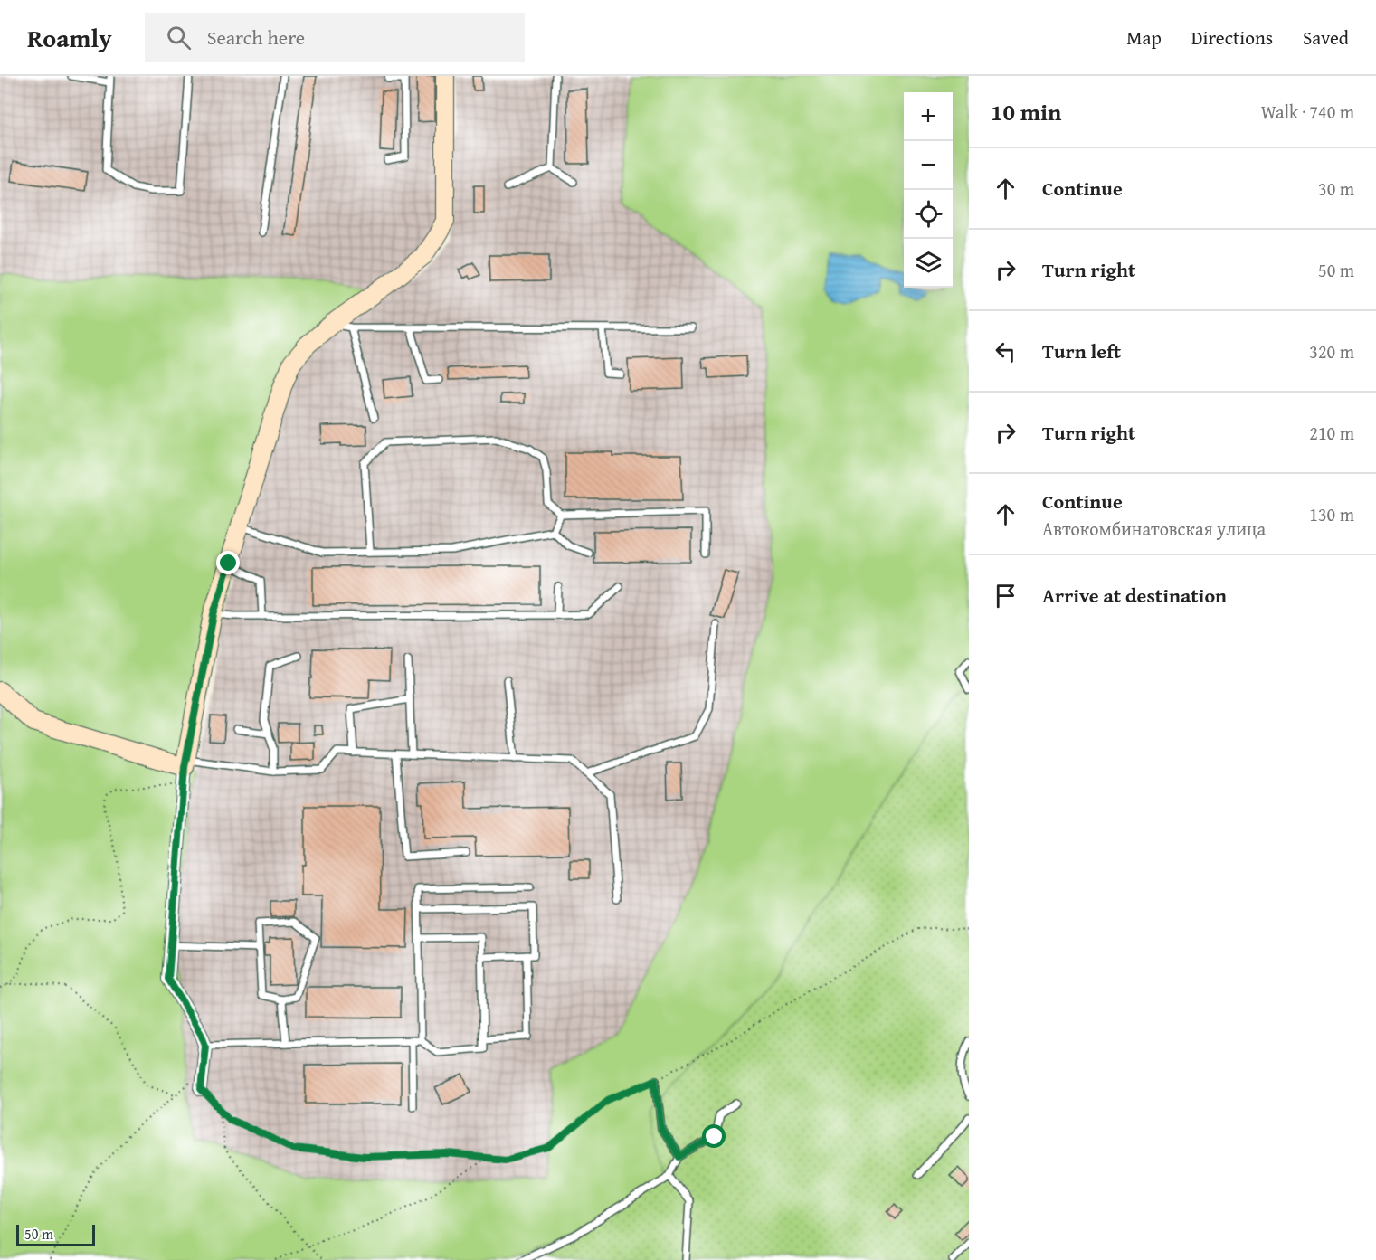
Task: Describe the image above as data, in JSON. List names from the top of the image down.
{
  "scale_bar": "50 m",
  "page": {
    "header": "Roamly",
    "search": "Search here",
    "nav": ["Map", "Directions", "Saved"],
    "heading": ["10 min", "Walk · 740 m"],
    "map_buttons": ["+", "−"],
    "list": [
      ["Continue", "30 m"],
      ["Turn right", "50 m"],
      ["Turn left", "320 m"],
      ["Turn right", "210 m"],
      ["Continue", "Автокомбинатовская улица", "130 m"],
      "Arrive at destination"
    ],
    "scale": "50 m"
  }
}
